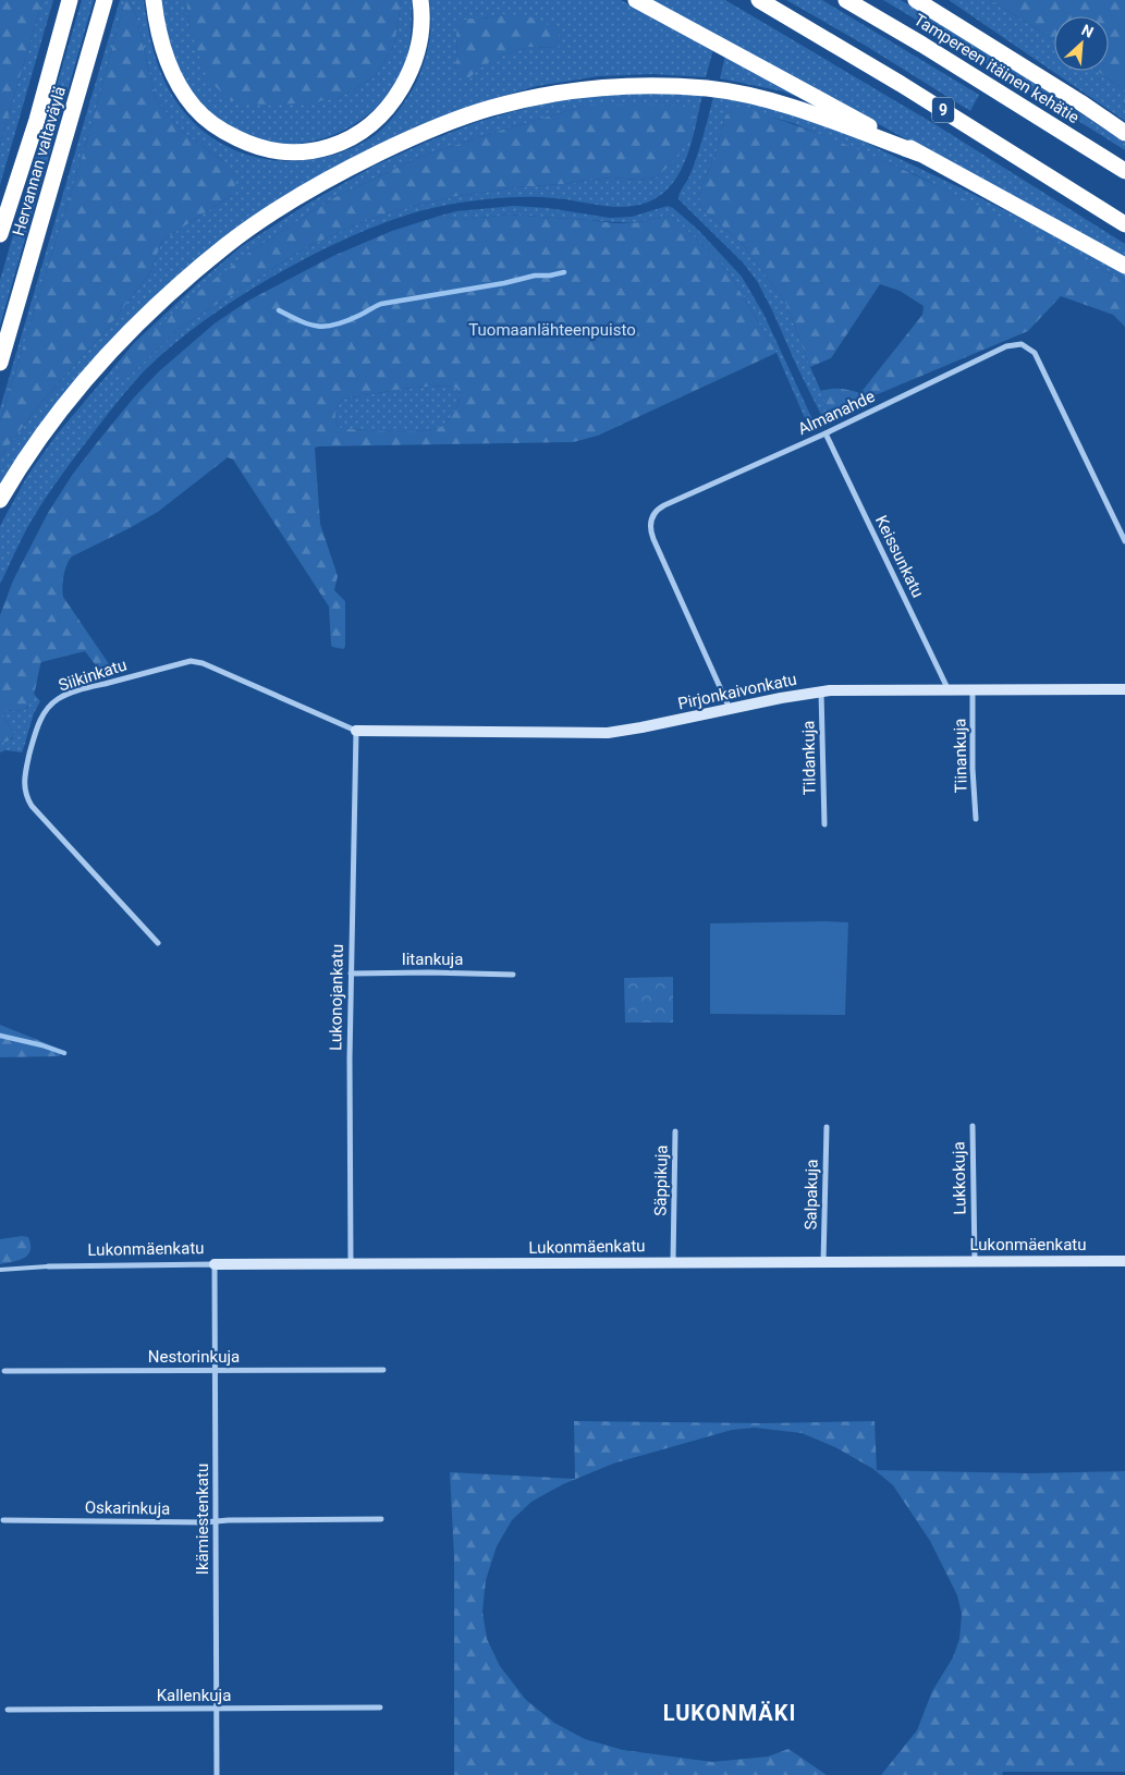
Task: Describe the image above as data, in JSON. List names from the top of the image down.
{
  "streets": {
    "highway": ["Tampereen itäinen kehätie", "9", "Hervannan valtaväylä"],
    "street": [
      "Almanahde",
      "Keissunkatu",
      "Siikinkatu",
      "Pirjonkaivonkatu",
      "Tiinankuja",
      "Tildankuja",
      "Iitankuja",
      "Lukonojankatu",
      "Lukkokuja",
      "Säppikuja",
      "Salpakuja",
      "Lukonmäenkatu",
      "Nestorinkuja",
      "Oskarinkuja",
      "Ikämiestenkatu",
      "Kallenkuja"
    ]
  },
  "crossings": [
    ["Almanahde", "Keissunkatu"],
    ["Almanahde", "Pirjonkaivonkatu"],
    ["Keissunkatu", "Pirjonkaivonkatu"],
    ["Siikinkatu", "Pirjonkaivonkatu"],
    ["Siikinkatu", "Lukonojankatu"],
    ["Pirjonkaivonkatu", "Tiinankuja"],
    ["Pirjonkaivonkatu", "Tildankuja"],
    ["Pirjonkaivonkatu", "Lukonojankatu"],
    ["Iitankuja", "Lukonojankatu"],
    ["Lukonojankatu", "Lukonmäenkatu"],
    ["Lukkokuja", "Lukonmäenkatu"],
    ["Säppikuja", "Lukonmäenkatu"],
    ["Salpakuja", "Lukonmäenkatu"],
    ["Lukonmäenkatu", "Ikämiestenkatu"],
    ["Nestorinkuja", "Ikämiestenkatu"],
    ["Oskarinkuja", "Ikämiestenkatu"],
    ["Ikämiestenkatu", "Kallenkuja"]
  ],
  "districts": ["LUKONMÄKI"],
  "parks": ["Tuomaanlähteenpuisto"],
  "north": "top right"
}
